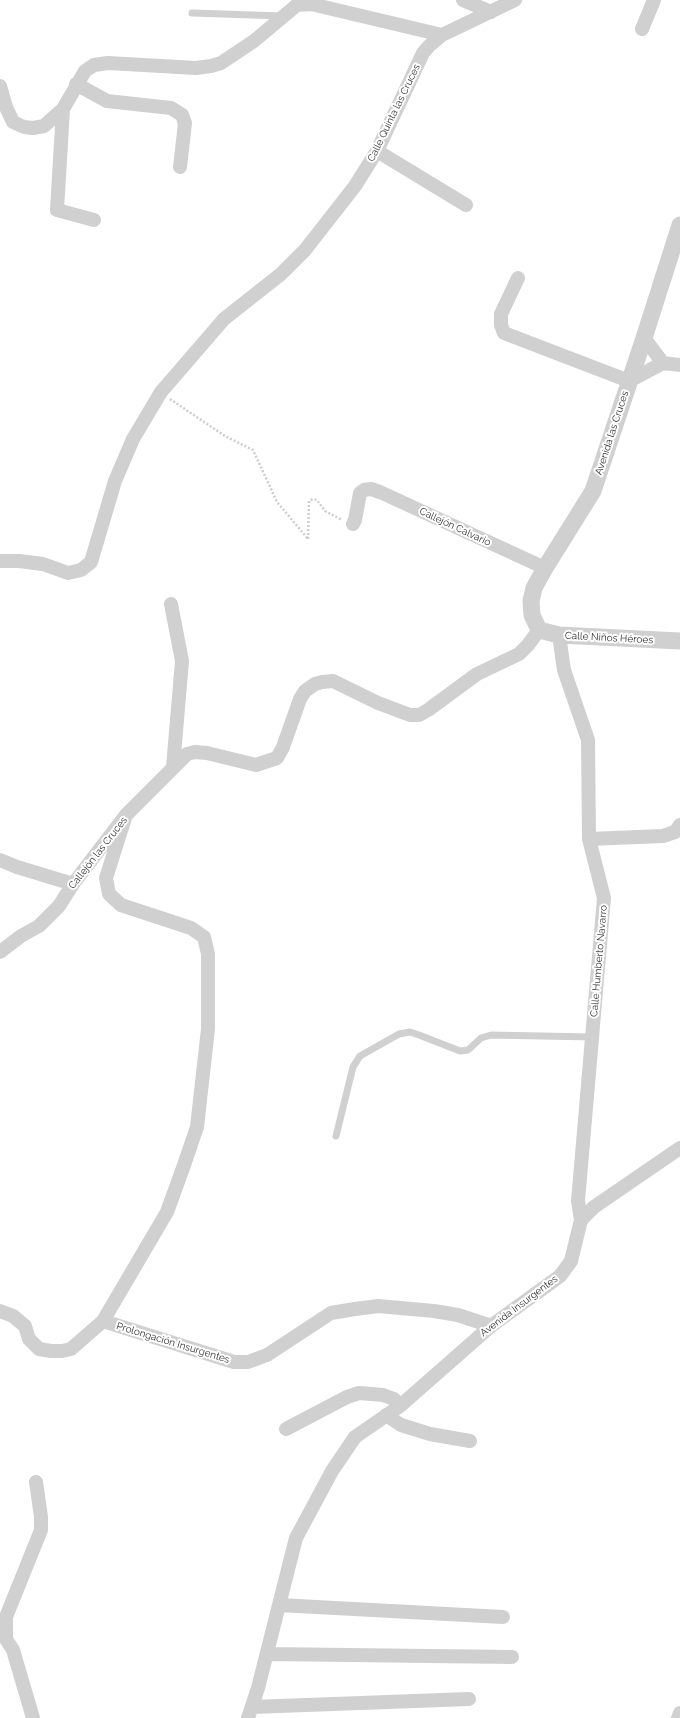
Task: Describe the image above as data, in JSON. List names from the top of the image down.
{
  "streets": {
    "street": [
      "Calle Quinta las Cruces",
      "Avenida las Cruces",
      "Callejón Calvario",
      "Calle Niños Héroes",
      "Callejón las Cruces",
      "Calle Humberto Navarro",
      "Avenida Insurgentes",
      "Prolongación Insurgentes"
    ]
  },
  "crossings": [
    ["Avenida las Cruces", "Callejón Calvario"],
    ["Avenida las Cruces", "Calle Niños Héroes"],
    ["Avenida las Cruces", "Callejón las Cruces"],
    ["Calle Niños Héroes", "Callejón las Cruces"],
    ["Calle Niños Héroes", "Calle Humberto Navarro"],
    ["Calle Humberto Navarro", "Avenida Insurgentes"],
    ["Avenida Insurgentes", "Prolongación Insurgentes"]
  ]
}
